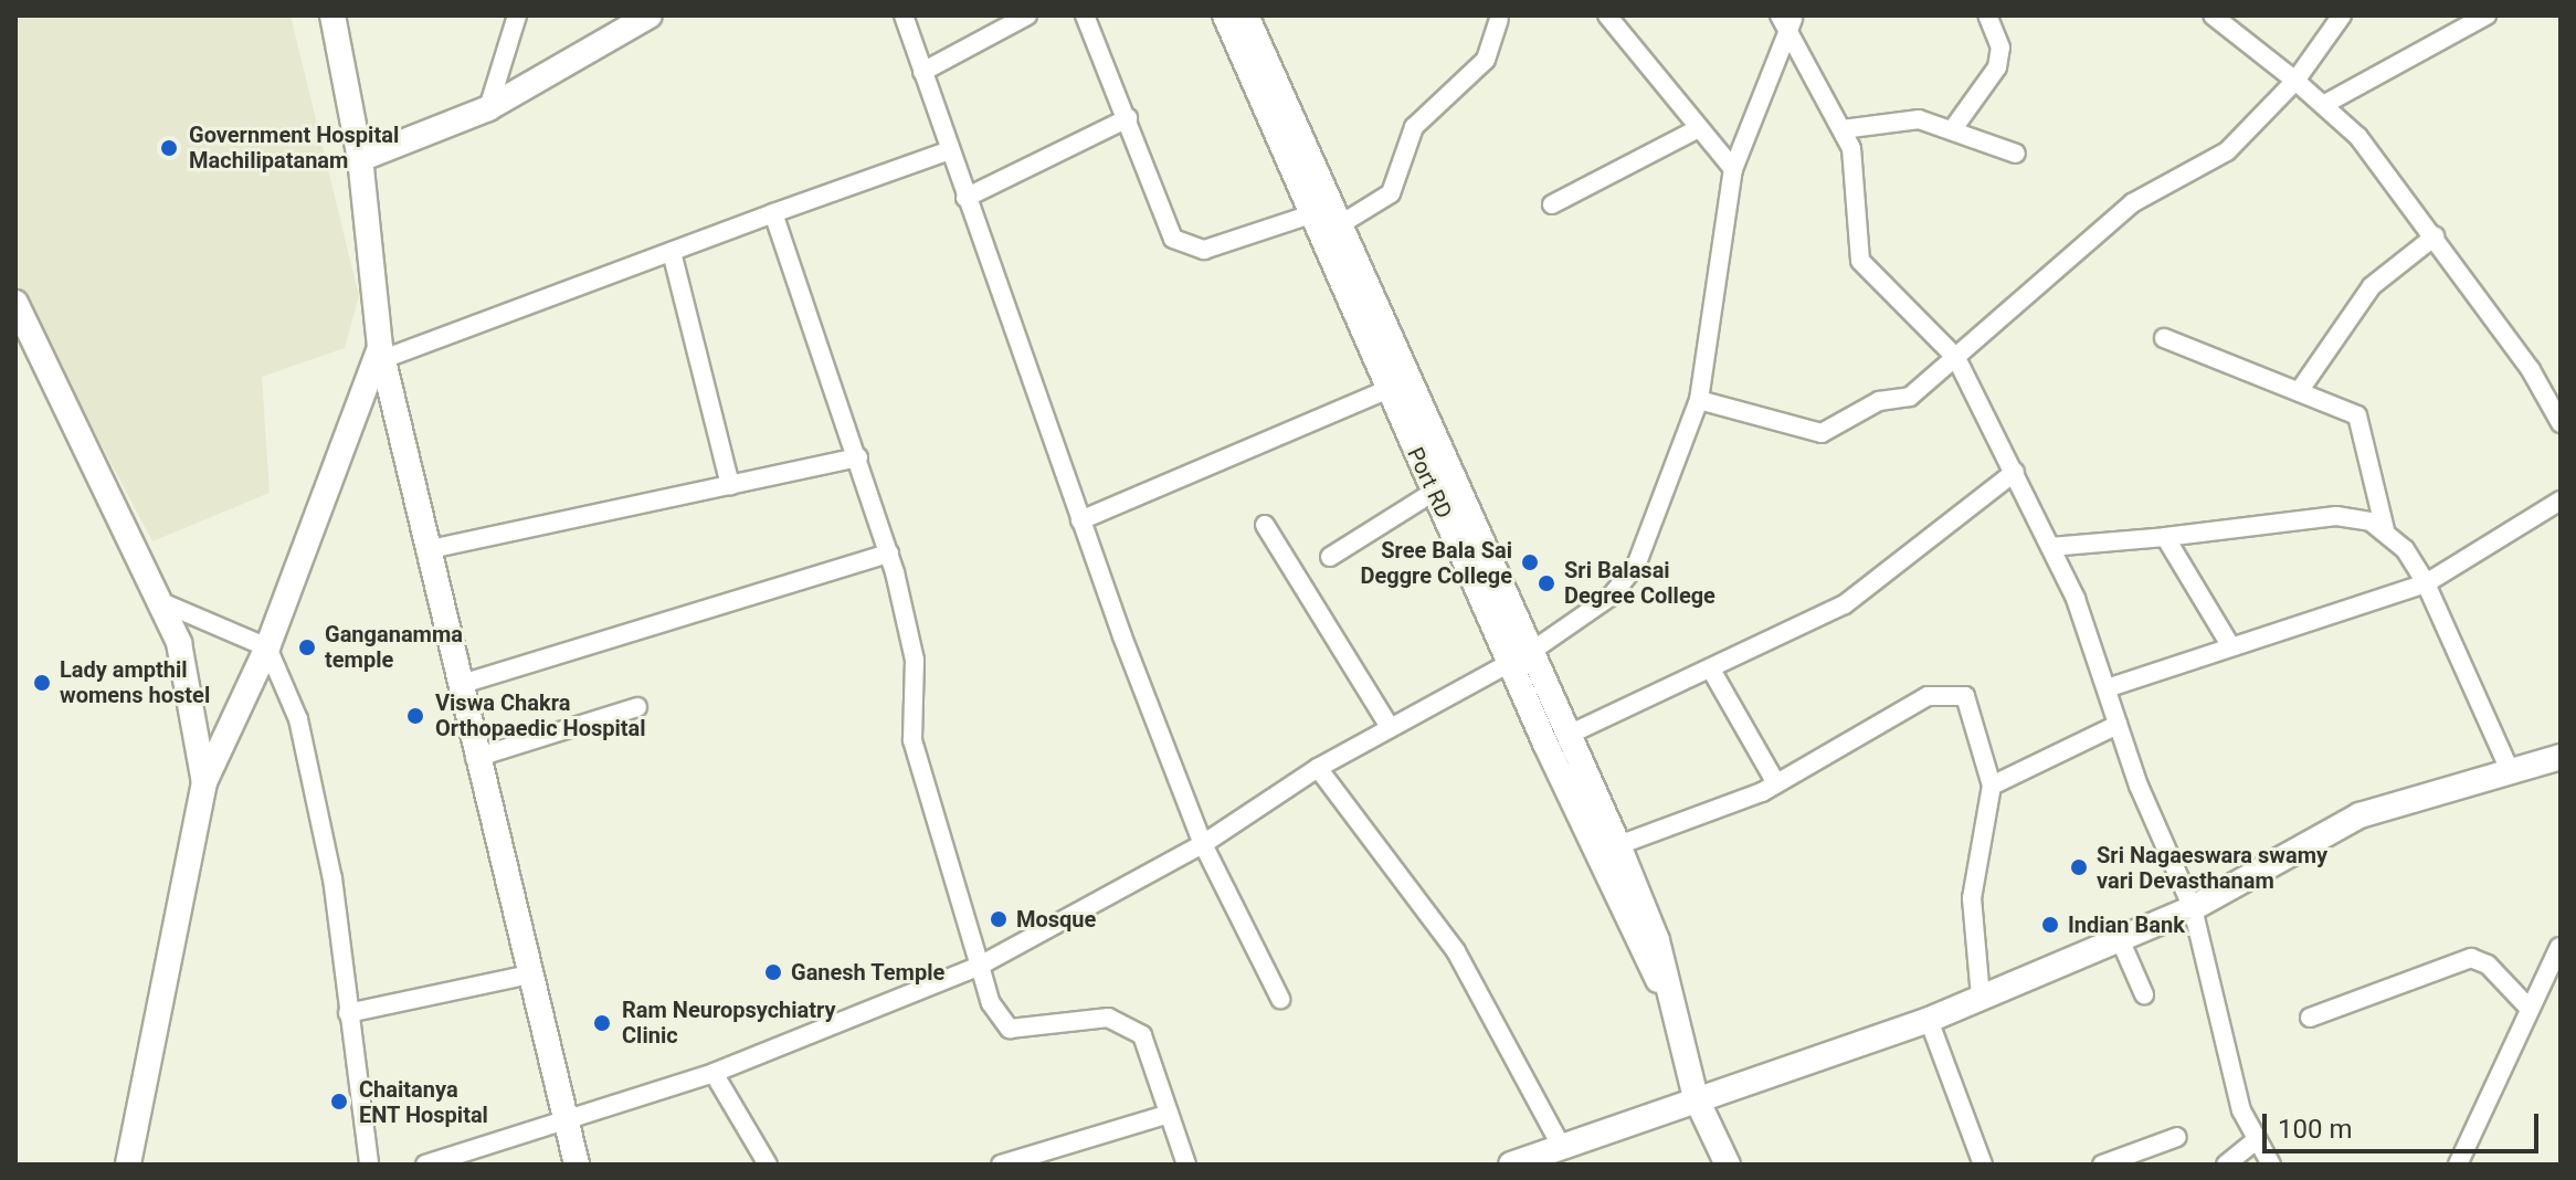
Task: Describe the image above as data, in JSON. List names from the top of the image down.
{
  "streets": {
    "street": ["Port RD"]
  },
  "places": [
    "Government Hospital Machilipatanam",
    "Sree Bala Sai Deggre College",
    "Sri Balasai Degree College",
    "Ganganamma temple",
    "Lady ampthil womens hostel",
    "Viswa Chakra Orthopaedic Hospital",
    "Sri Nagaeswara swamy vari Devasthanam",
    "Mosque",
    "Indian Bank",
    "Ganesh Temple",
    "Ram Neuropsychiatry Clinic",
    "Chaitanya ENT Hospital"
  ],
  "scale_bar": "100 m"
}
